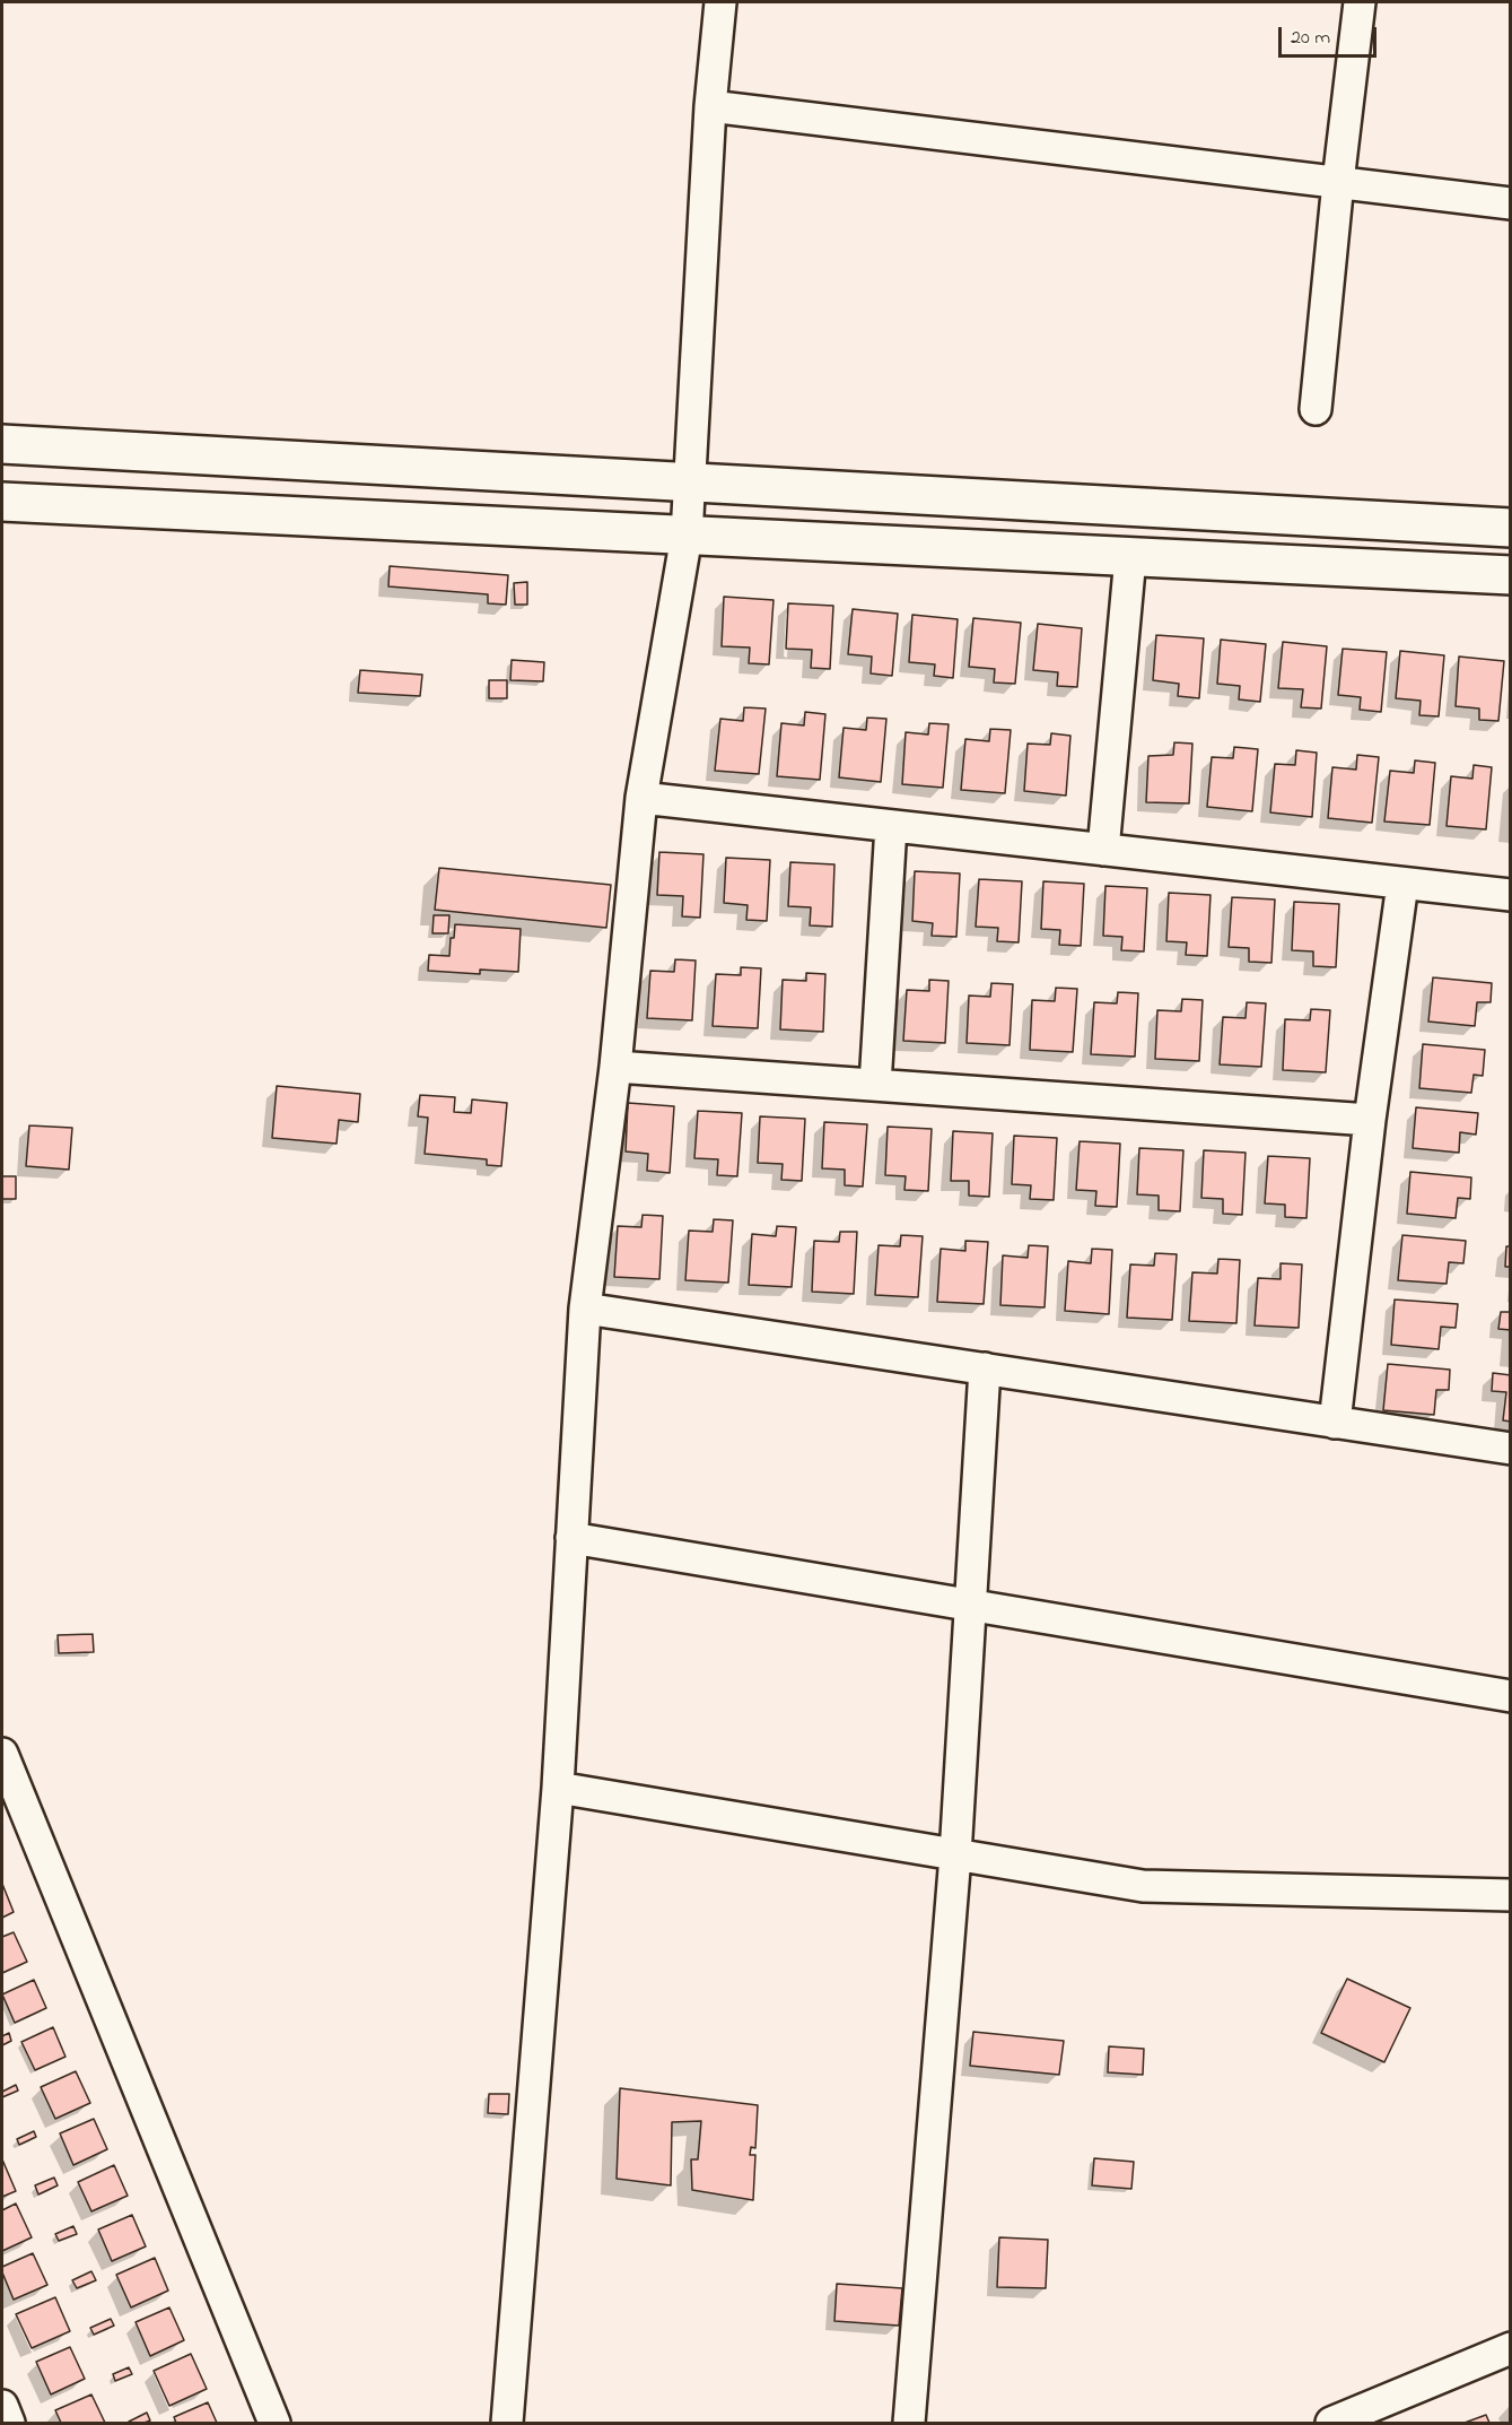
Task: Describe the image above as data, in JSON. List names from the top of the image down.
{
  "scale_bar": "20 m"
}
